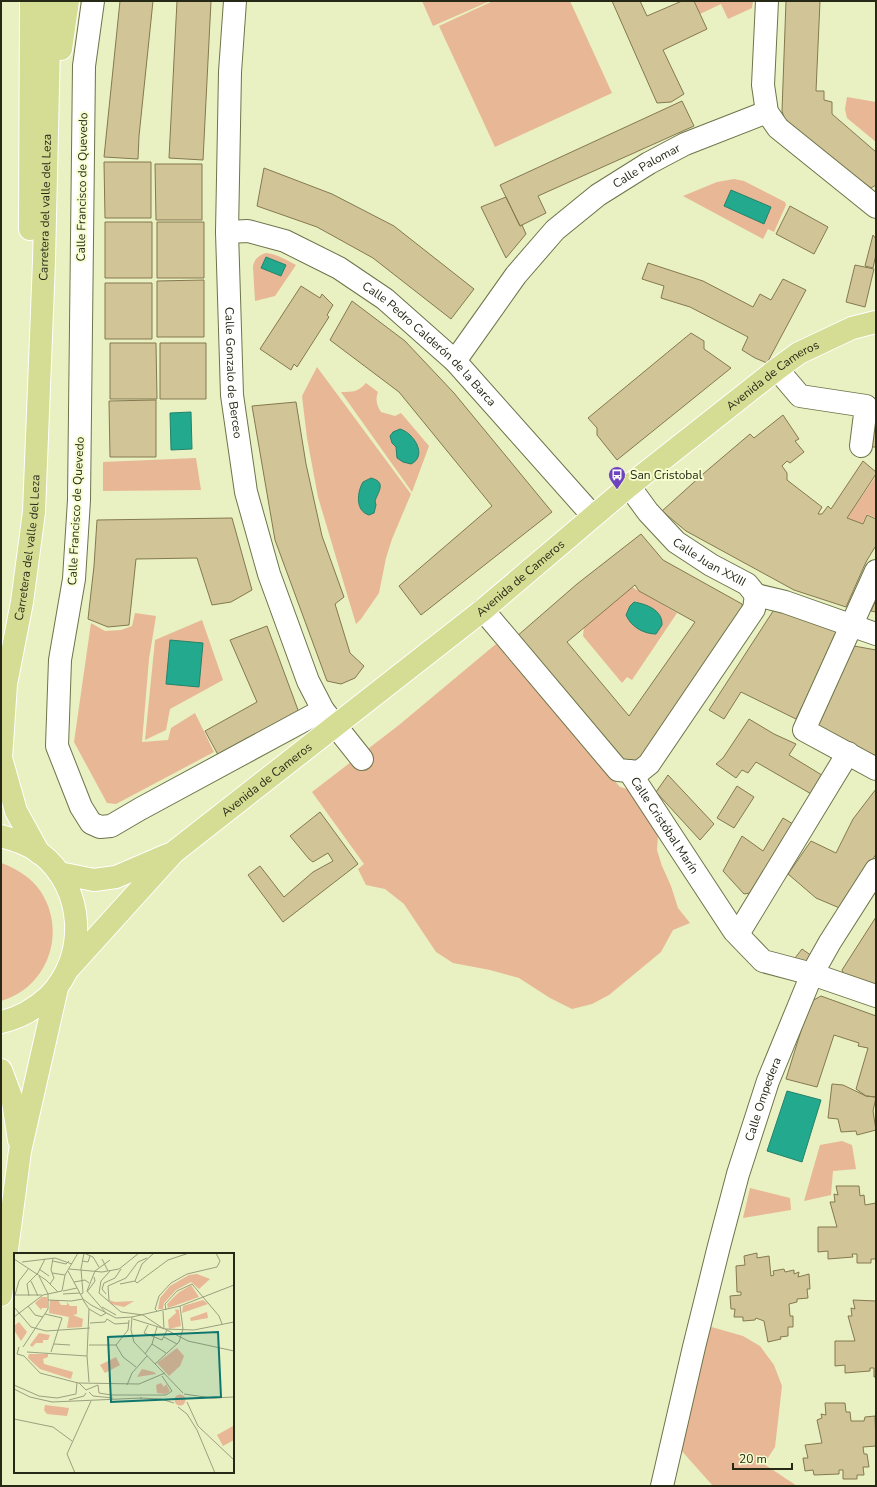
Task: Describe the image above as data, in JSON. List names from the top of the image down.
{
  "streets": {
    "main road": ["Carretera del valle del Leza", "Avenida de Cameros"],
    "street": [
      "Calle Palomar",
      "Calle Francisco de Quevedo",
      "Calle Pedro Calderón de la Barca",
      "Calle Gonzalo de Berceo",
      "Calle Juan XXIII",
      "Calle Cristóbal Marín",
      "Calle Ompedera"
    ]
  },
  "crossings": [
    ["Calle Palomar", "Calle Pedro Calderón de la Barca"],
    ["Calle Francisco de Quevedo", "Calle Gonzalo de Berceo"],
    ["Calle Francisco de Quevedo", "Avenida de Cameros"],
    ["Calle Pedro Calderón de la Barca", "Calle Gonzalo de Berceo"],
    ["Calle Pedro Calderón de la Barca", "Avenida de Cameros"],
    ["Calle Gonzalo de Berceo", "Avenida de Cameros"],
    ["Avenida de Cameros", "Calle Juan XXIII"],
    ["Avenida de Cameros", "Calle Cristóbal Marín"],
    ["Calle Cristóbal Marín", "Calle Ompedera"]
  ],
  "places": {
    "bus stop": ["San Cristobal"]
  },
  "scale_bar": "20 m"
}
